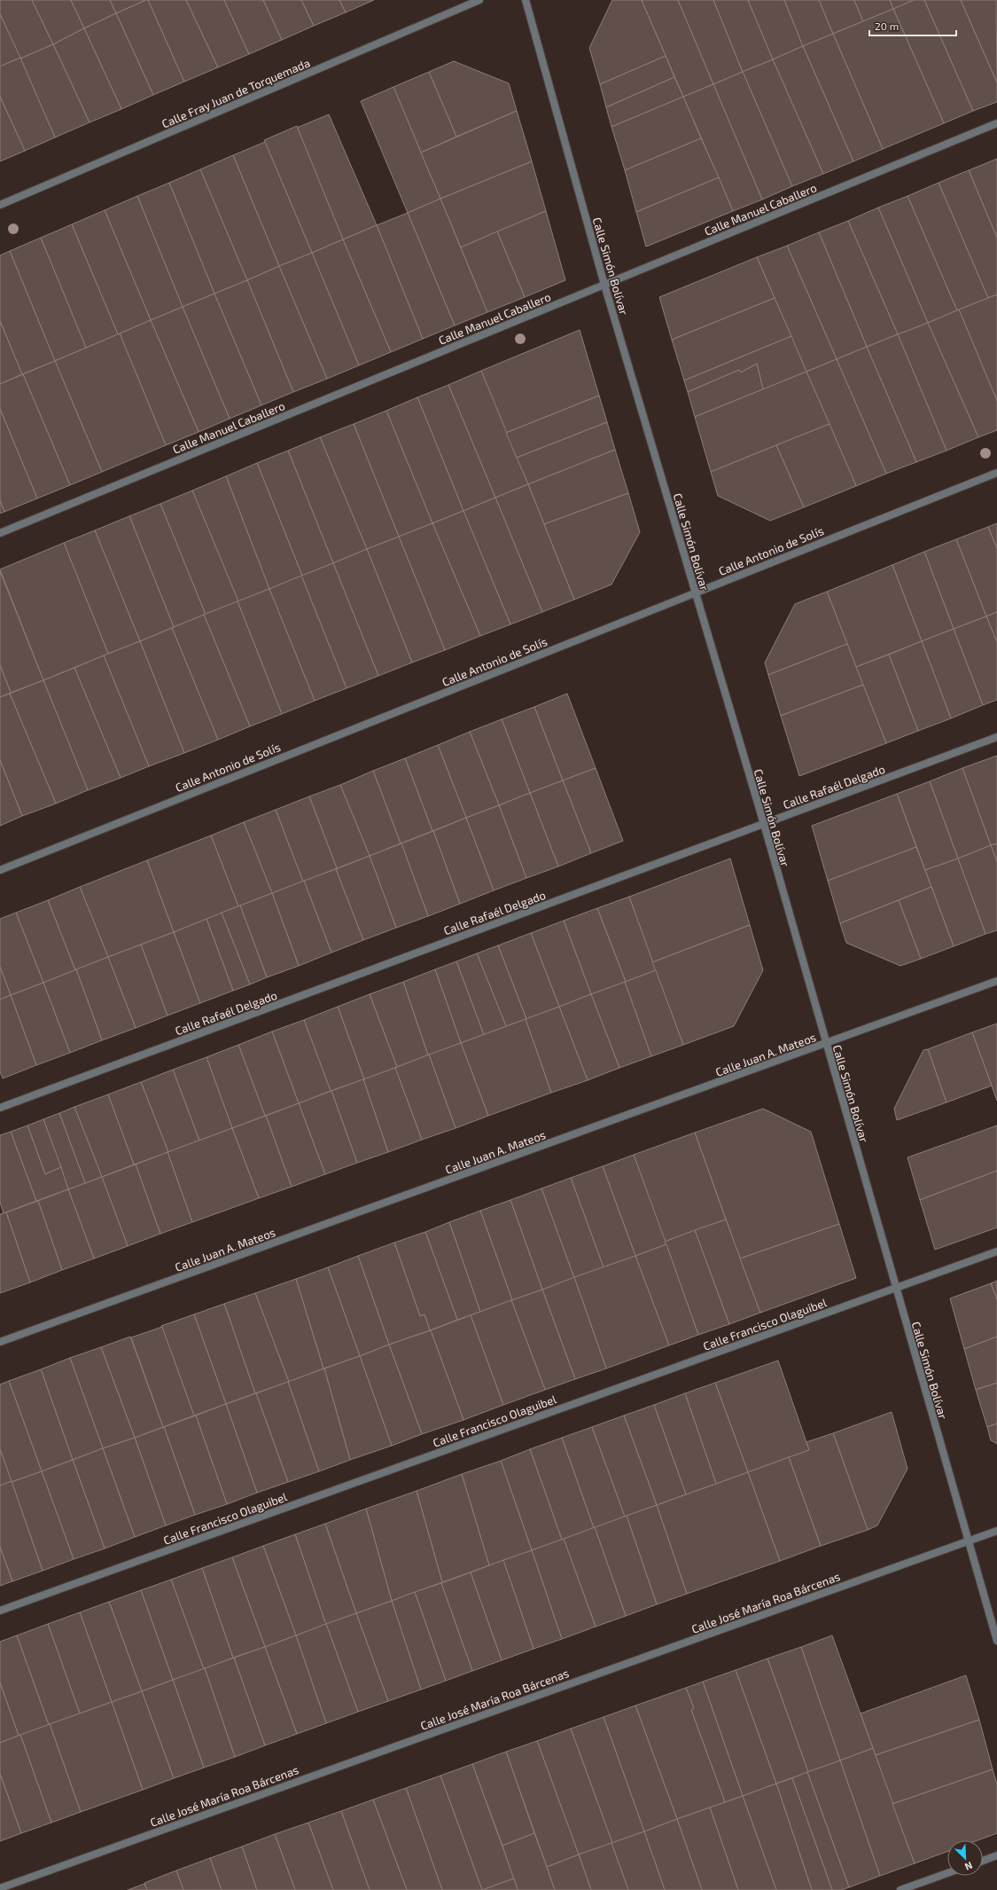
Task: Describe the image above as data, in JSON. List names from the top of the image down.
{
  "streets": {
    "street": [
      "Calle Fray Juan de Torquemada",
      "Calle Manuel Caballero",
      "Calle Simón Bolívar",
      "Calle Antonio de Solís",
      "Calle Rafaél Delgado",
      "Calle Juan A. Mateos",
      "Calle Francisco Olaguibel",
      "Calle José María Roa Bárcenas"
    ]
  },
  "crossings": [
    ["Calle Manuel Caballero", "Calle Simón Bolívar"],
    ["Calle Simón Bolívar", "Calle Antonio de Solís"],
    ["Calle Simón Bolívar", "Calle Rafaél Delgado"],
    ["Calle Simón Bolívar", "Calle Juan A. Mateos"],
    ["Calle Simón Bolívar", "Calle Francisco Olaguibel"],
    ["Calle Simón Bolívar", "Calle José María Roa Bárcenas"]
  ],
  "scale_bar": "20 m",
  "north": "bottom right"
}
